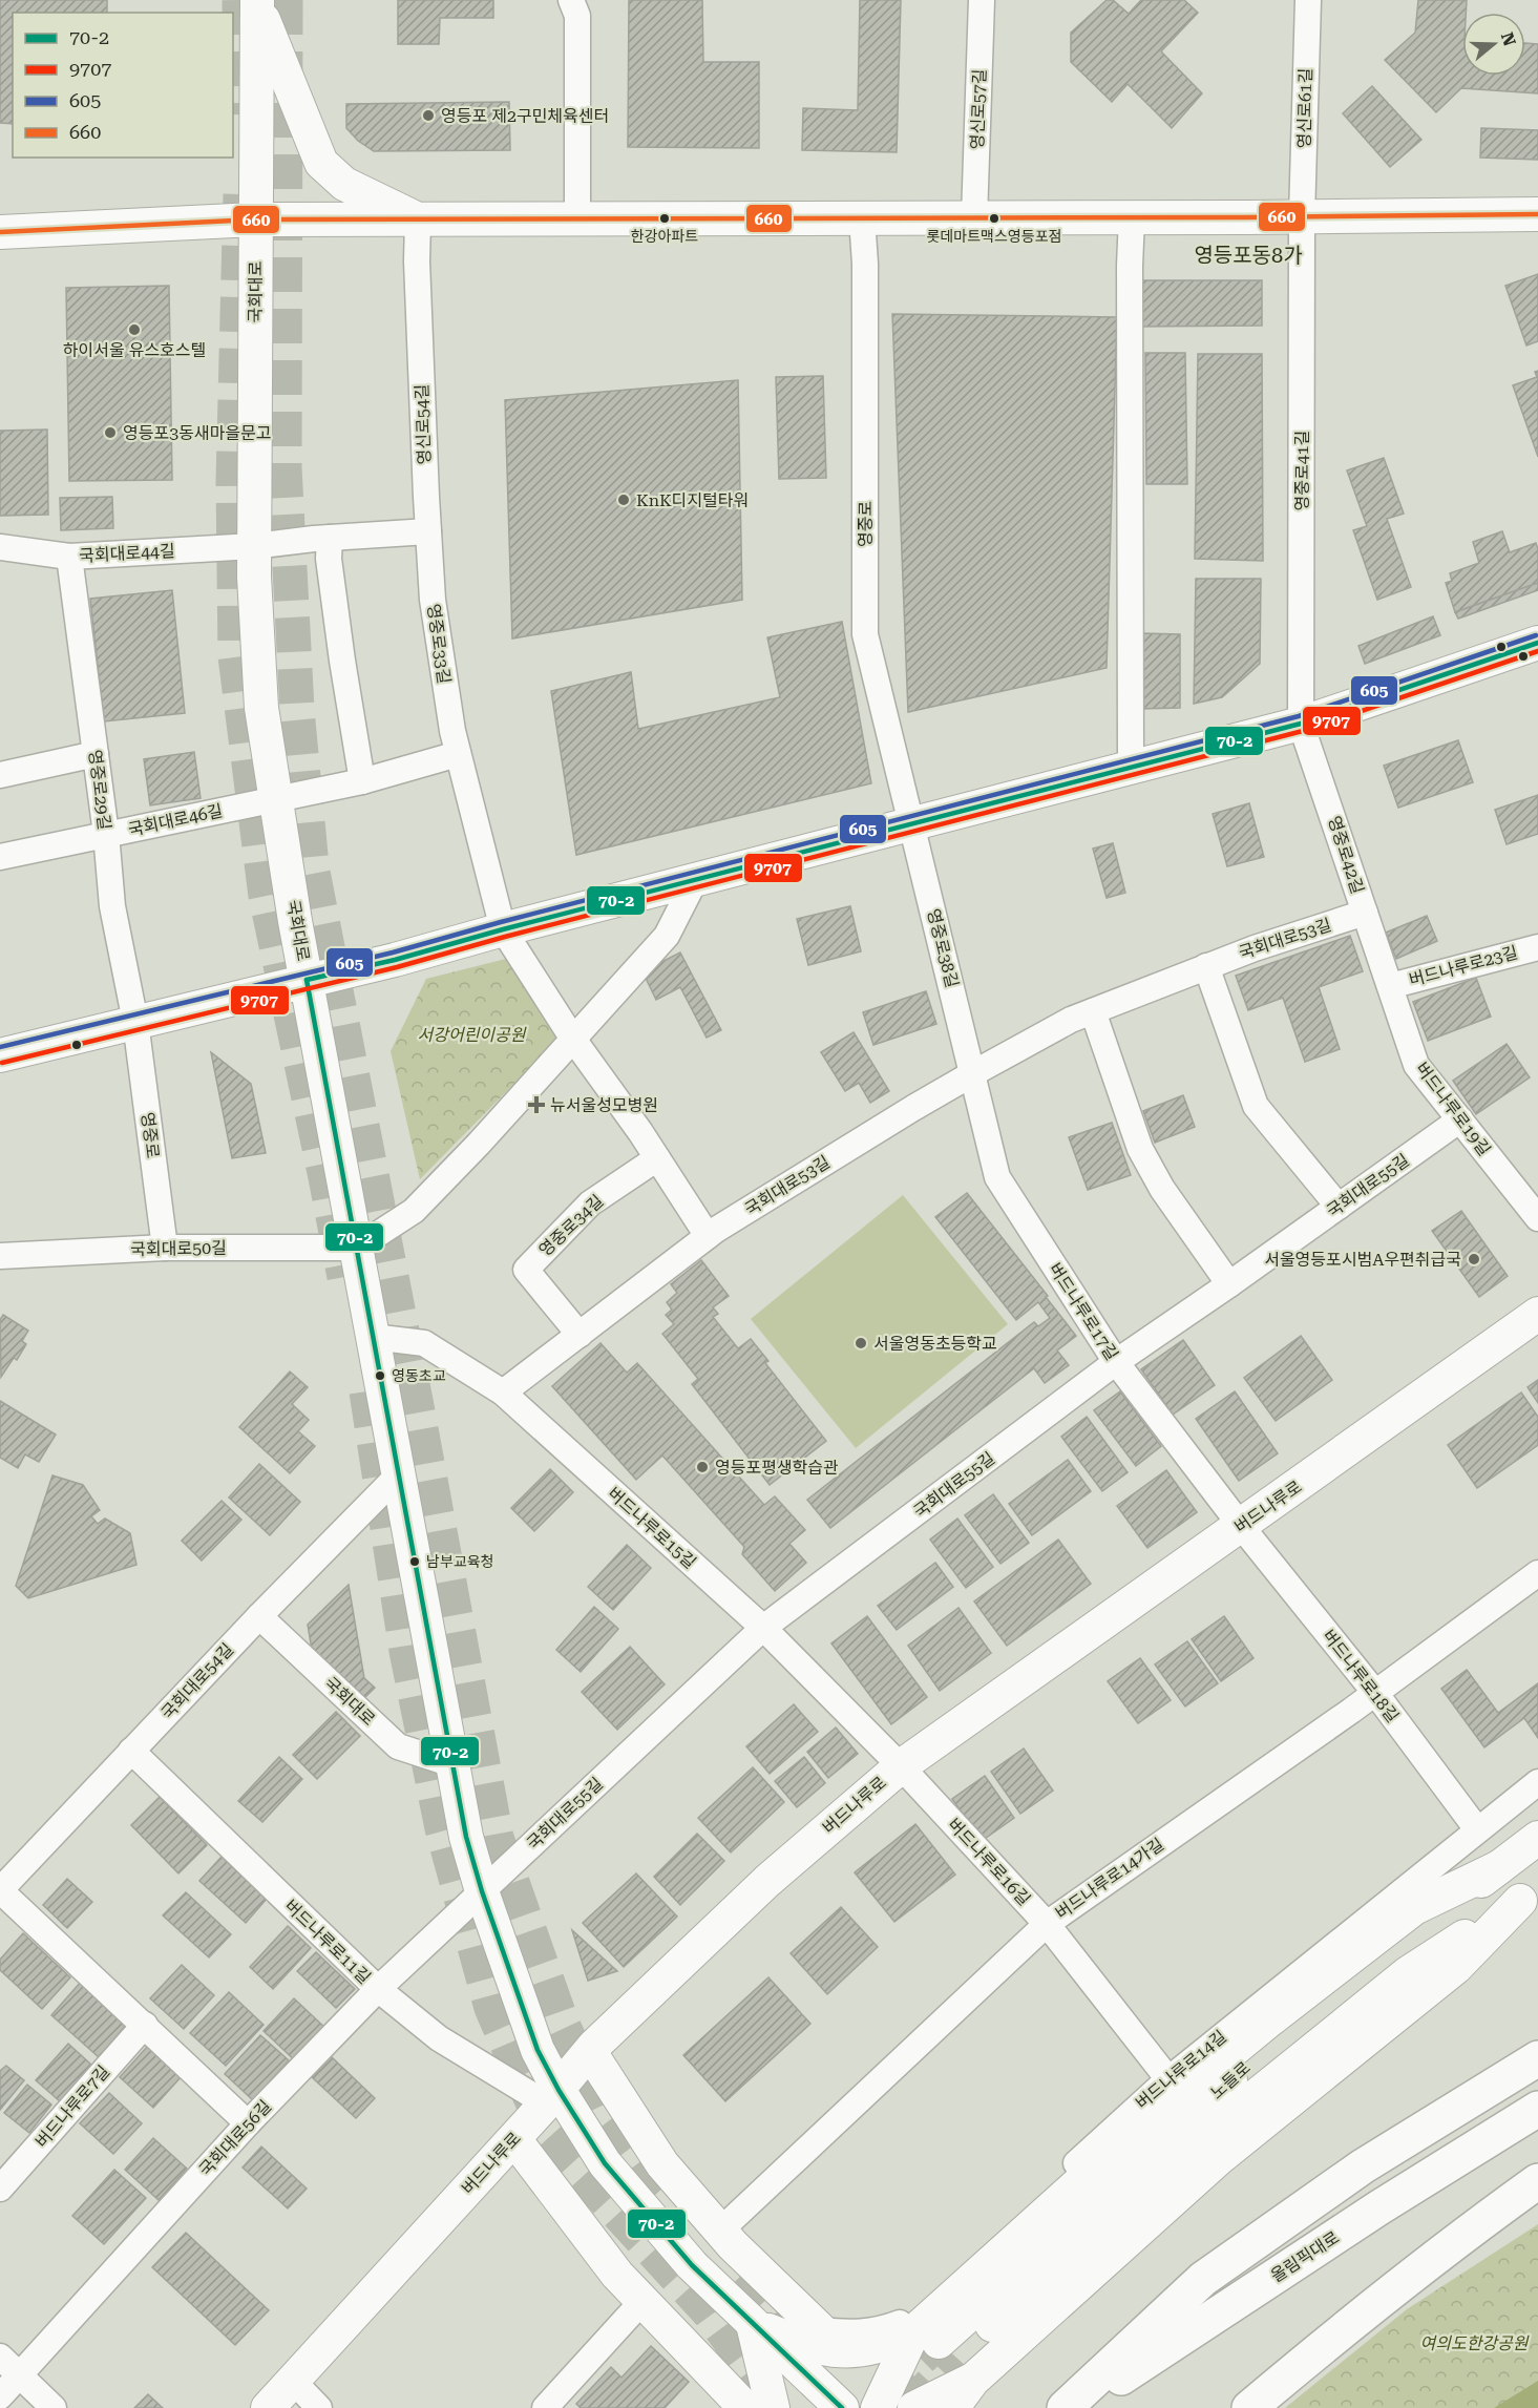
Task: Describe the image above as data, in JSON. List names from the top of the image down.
{
  "streets": {
    "highway": ["올림픽대로"],
    "main road": ["국회대로", "버드나루로", "노들로"],
    "street": [
      "영신로61길",
      "영신로57길",
      "영신로54길",
      "영중로41길",
      "영중로",
      "국회대로44길",
      "영중로33길",
      "영중로29길",
      "국회대로46길",
      "영중로42길",
      "국회대로53길",
      "영중로38길",
      "버드나루로23길",
      "버드나루로19길",
      "국회대로55길",
      "영중로34길",
      "국회대로50길",
      "버드나루로17길",
      "버드나루로15길",
      "버드나루로18길",
      "국회대로54길",
      "버드나루로16길",
      "버드나루로14가길",
      "버드나루로11길",
      "버드나루로14길",
      "버드나루로7길",
      "국회대로56길"
    ]
  },
  "crossings": [
    ["영신로61길", "영중로41길"],
    ["국회대로", "국회대로44길"],
    ["국회대로", "국회대로46길"],
    ["국회대로", "국회대로55길"],
    ["국회대로", "국회대로50길"],
    ["국회대로", "버드나루로"],
    ["국회대로", "버드나루로15길"],
    ["국회대로", "국회대로54길"],
    ["국회대로", "버드나루로11길"],
    ["국회대로", "국회대로56길"],
    ["영신로54길", "영중로33길"],
    ["영중로41길", "영중로42길"],
    ["영중로", "영중로29길"],
    ["영중로", "영중로38길"],
    ["영중로", "국회대로50길"],
    ["국회대로44길", "영중로29길"],
    ["영중로29길", "국회대로46길"],
    ["영중로42길", "국회대로53길"],
    ["영중로42길", "버드나루로23길"],
    ["영중로42길", "버드나루로19길"],
    ["국회대로53길", "영중로38길"],
    ["국회대로53길", "영중로34길"],
    ["국회대로53길", "버드나루로17길"],
    ["국회대로53길", "버드나루로15길"],
    ["영중로38길", "버드나루로17길"],
    ["버드나루로23길", "버드나루로19길"],
    ["버드나루로19길", "국회대로55길"],
    ["국회대로55길", "버드나루로17길"],
    ["국회대로55길", "버드나루로15길"],
    ["국회대로55길", "국회대로56길"],
    ["버드나루로17길", "버드나루로"],
    ["버드나루로17길", "버드나루로18길"],
    ["버드나루로", "버드나루로15길"],
    ["버드나루로", "버드나루로18길"],
    ["버드나루로", "버드나루로16길"],
    ["버드나루로", "버드나루로11길"],
    ["버드나루로15길", "버드나루로16길"],
    ["버드나루로18길", "버드나루로14가길"],
    ["버드나루로18길", "버드나루로14길"],
    ["국회대로54길", "버드나루로11길"],
    ["국회대로54길", "버드나루로7길"],
    ["국회대로54길", "국회대로56길"],
    ["버드나루로16길", "버드나루로14가길"],
    ["버드나루로16길", "버드나루로14길"],
    ["버드나루로11길", "국회대로56길"]
  ],
  "districts": ["영등포동8가"],
  "parks": ["서강어린이공원", "여의도한강공원"],
  "places": {
    "other": [
      "영등포 제2구민체육센터",
      "한강아파트",
      "롯데마트맥스영등포점",
      "하이서울 유스호스텔",
      "영등포3동새마을문고",
      "KnK디지털타워",
      "서울영등포시범A우편취급국",
      "서울영동초등학교",
      "영동초교",
      "영등포평생학습관",
      "남부교육청"
    ],
    "health": ["뉴서울성모병원"]
  },
  "lines": [
    "transit line 660",
    "transit line 605",
    "transit line 70-2",
    "transit line 9707"
  ],
  "legend": [
    "70-2",
    "9707",
    "605",
    "660"
  ],
  "north": "right"
}
